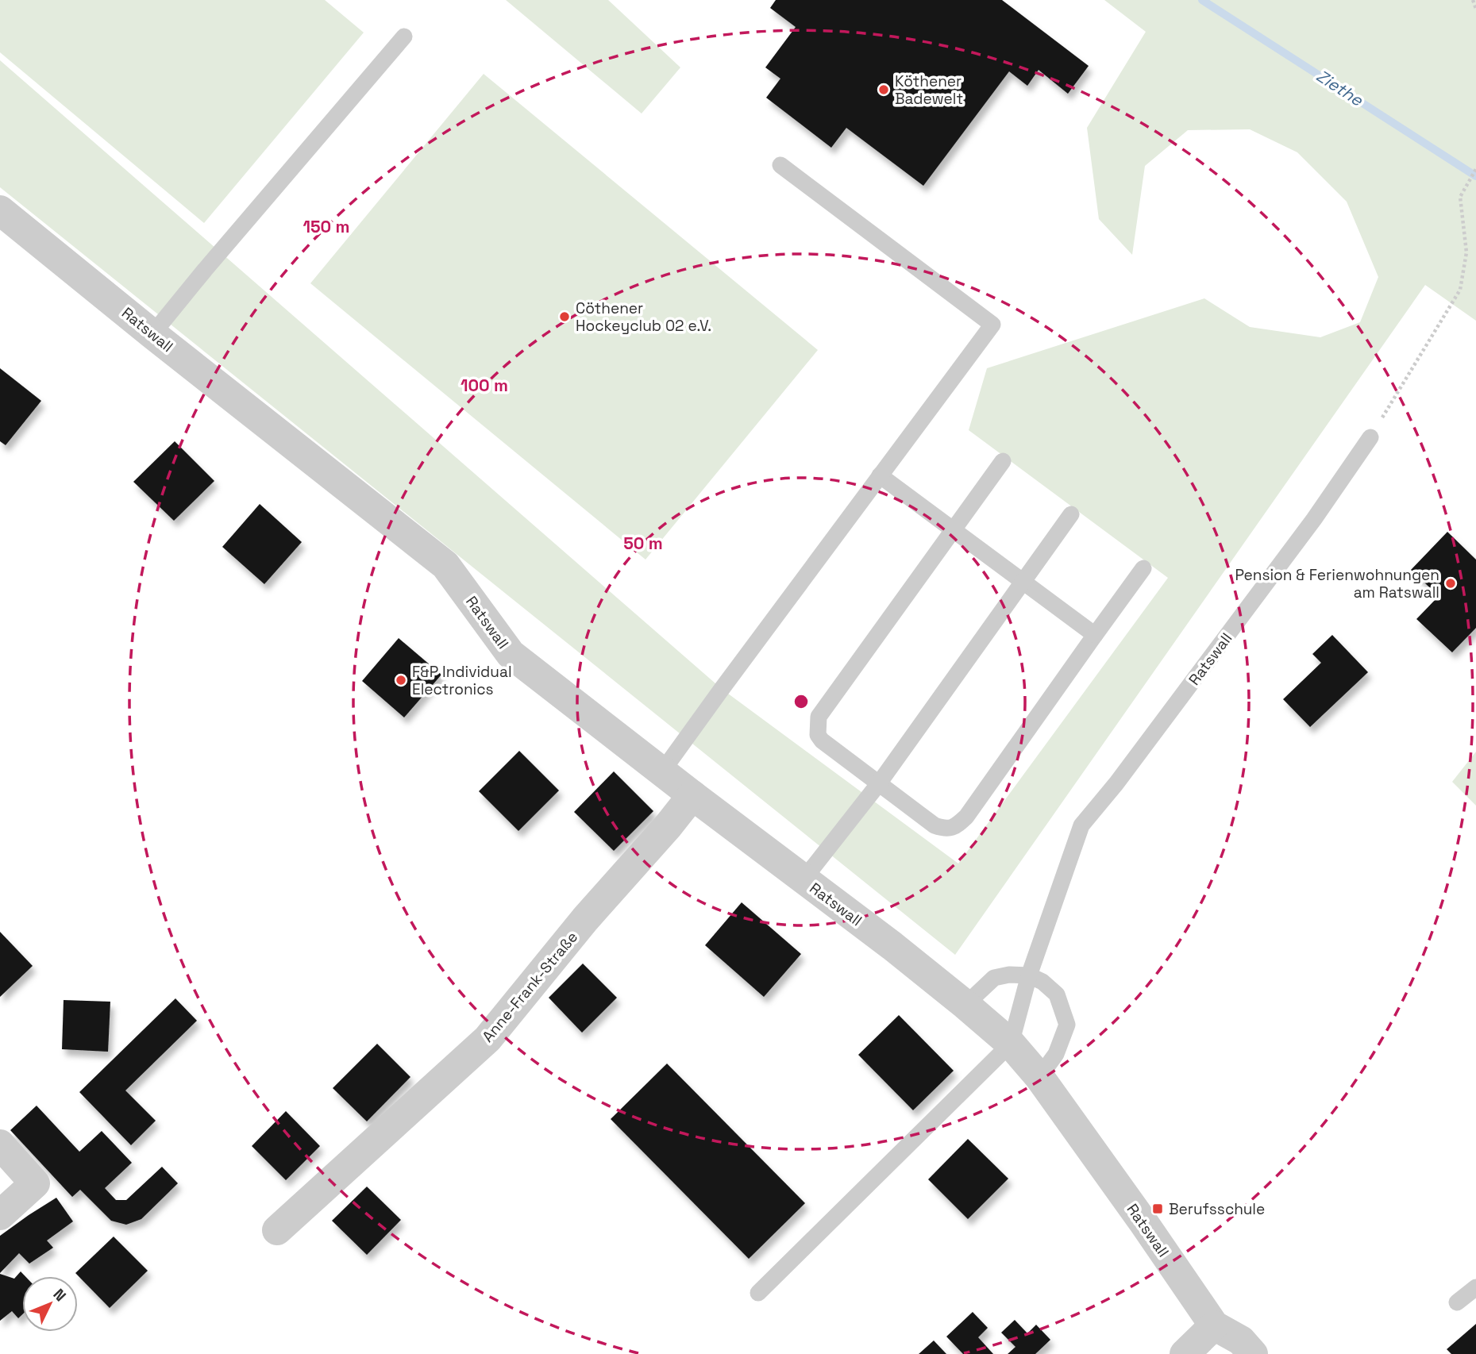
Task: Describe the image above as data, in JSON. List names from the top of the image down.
{
  "streets": {
    "street": ["Ratswall", "Anne-Frank-Straße"]
  },
  "crossings": [
    ["Ratswall", "Anne-Frank-Straße"]
  ],
  "water": ["Ziethe"],
  "places": {
    "other": [
      "Köthener Badewelt",
      "Cöthener Hockeyclub 02 e.V.",
      "Pension & Ferienwohnungen am Ratswall",
      "F&P Individual Electronics"
    ],
    "transit": ["Berufsschule"]
  },
  "north": "top right",
  "rings": ["150 m", "100 m", "50 m"]
}
